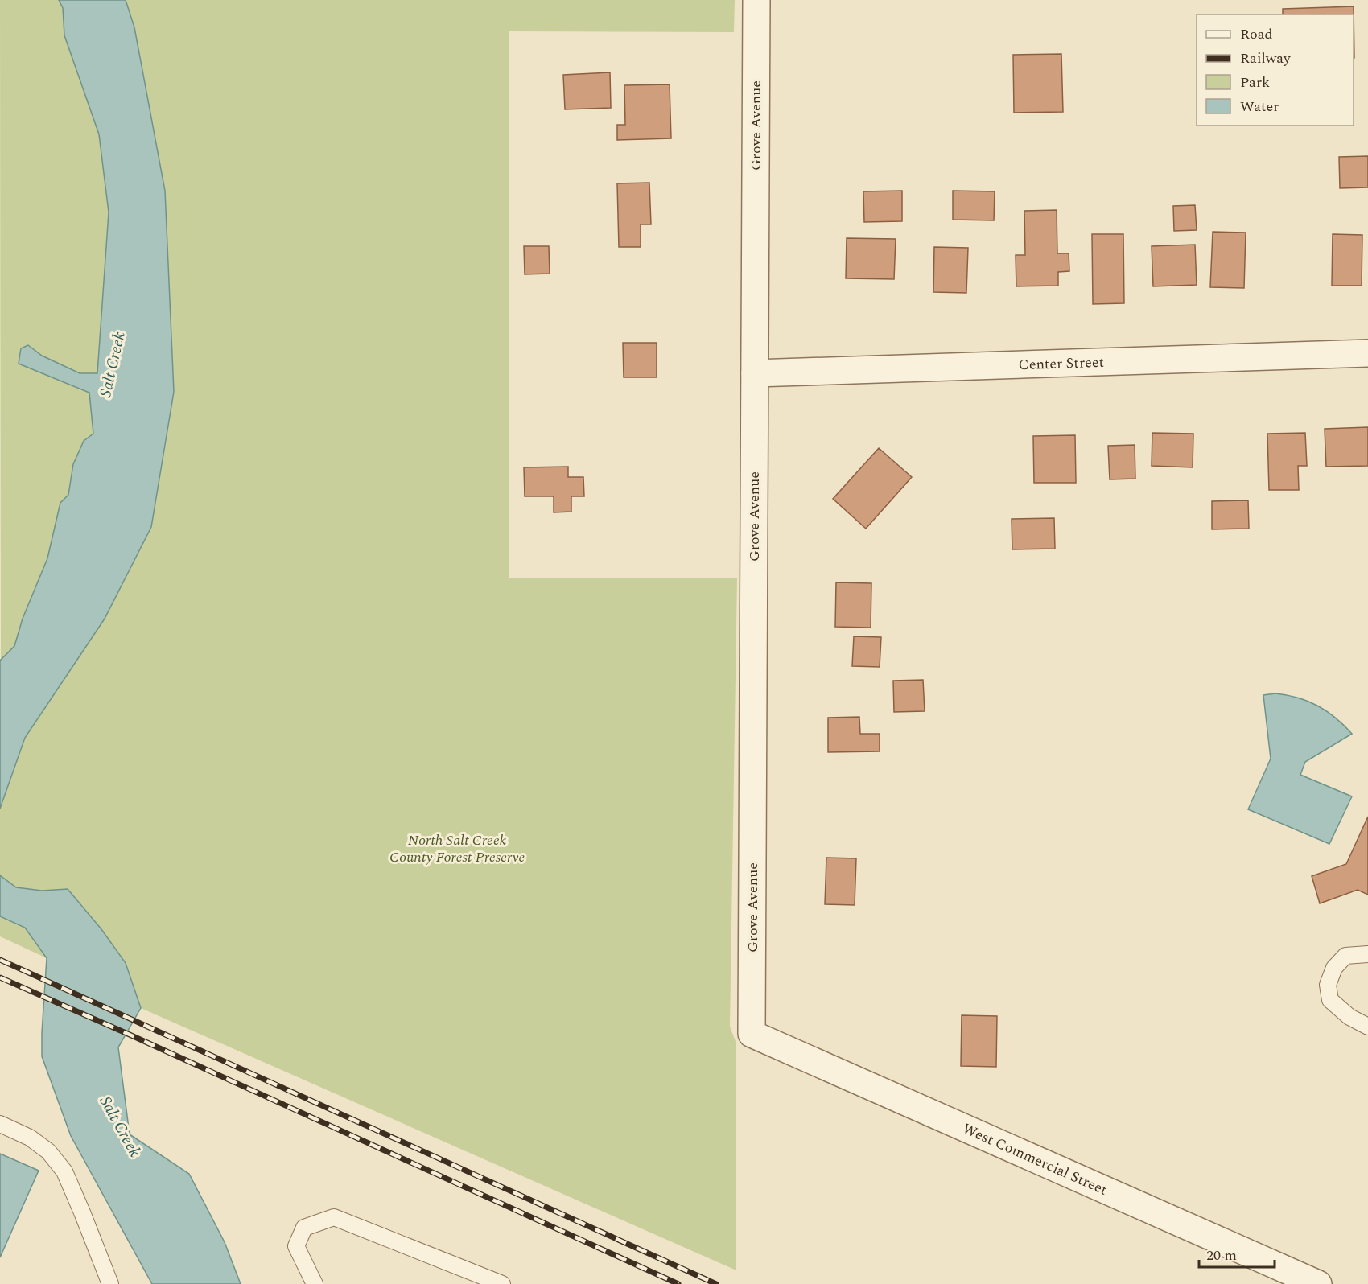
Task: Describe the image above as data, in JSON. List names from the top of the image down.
{
  "streets": {
    "street": ["Grove Avenue", "Center Street", "West Commercial Street"]
  },
  "crossings": [
    ["Grove Avenue", "Center Street"],
    ["Grove Avenue", "West Commercial Street"]
  ],
  "water": ["Salt Creek"],
  "parks": ["North Salt Creek County Forest Preserve"],
  "legend": [
    "Road",
    "Railway",
    "Park",
    "Water"
  ],
  "scale_bar": "20 m"
}
